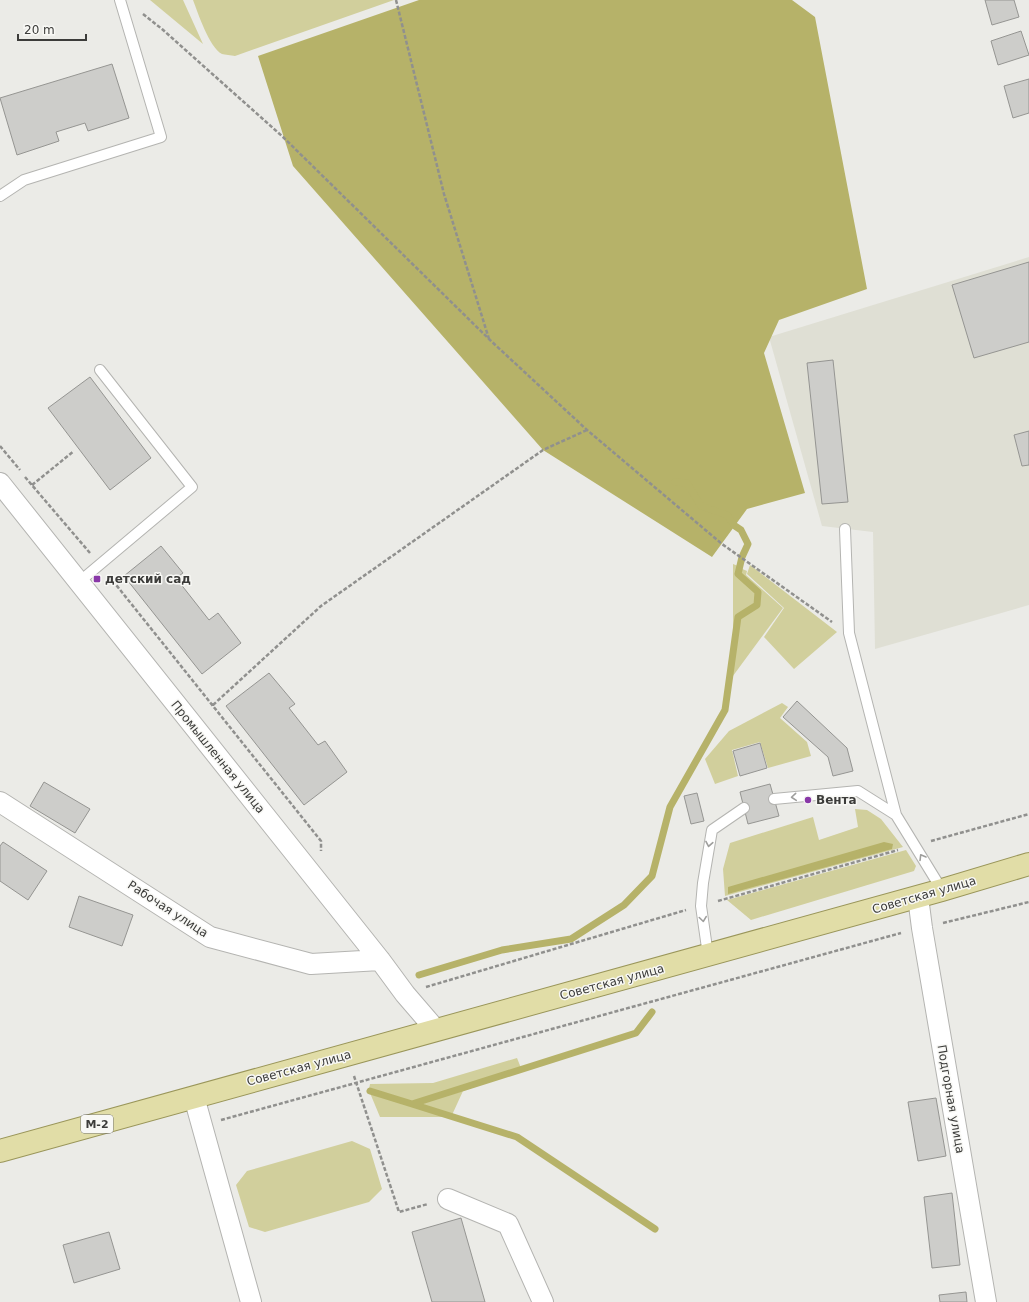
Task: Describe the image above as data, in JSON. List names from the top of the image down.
{
  "streets": {
    "main road": ["Советская улица", "М-2"],
    "street": ["Промышленная улица", "Рабочая улица", "Подгорная улица"]
  },
  "crossings": [
    ["Промышленная улица", "Советская улица"],
    ["Промышленная улица", "Рабочая улица"],
    ["Советская улица", "Подгорная улица"],
    ["Советская улица", "М-2"]
  ],
  "places": {
    "transit": ["детский сад"],
    "other": ["Вента"]
  },
  "scale_bar": "20 m"
}
